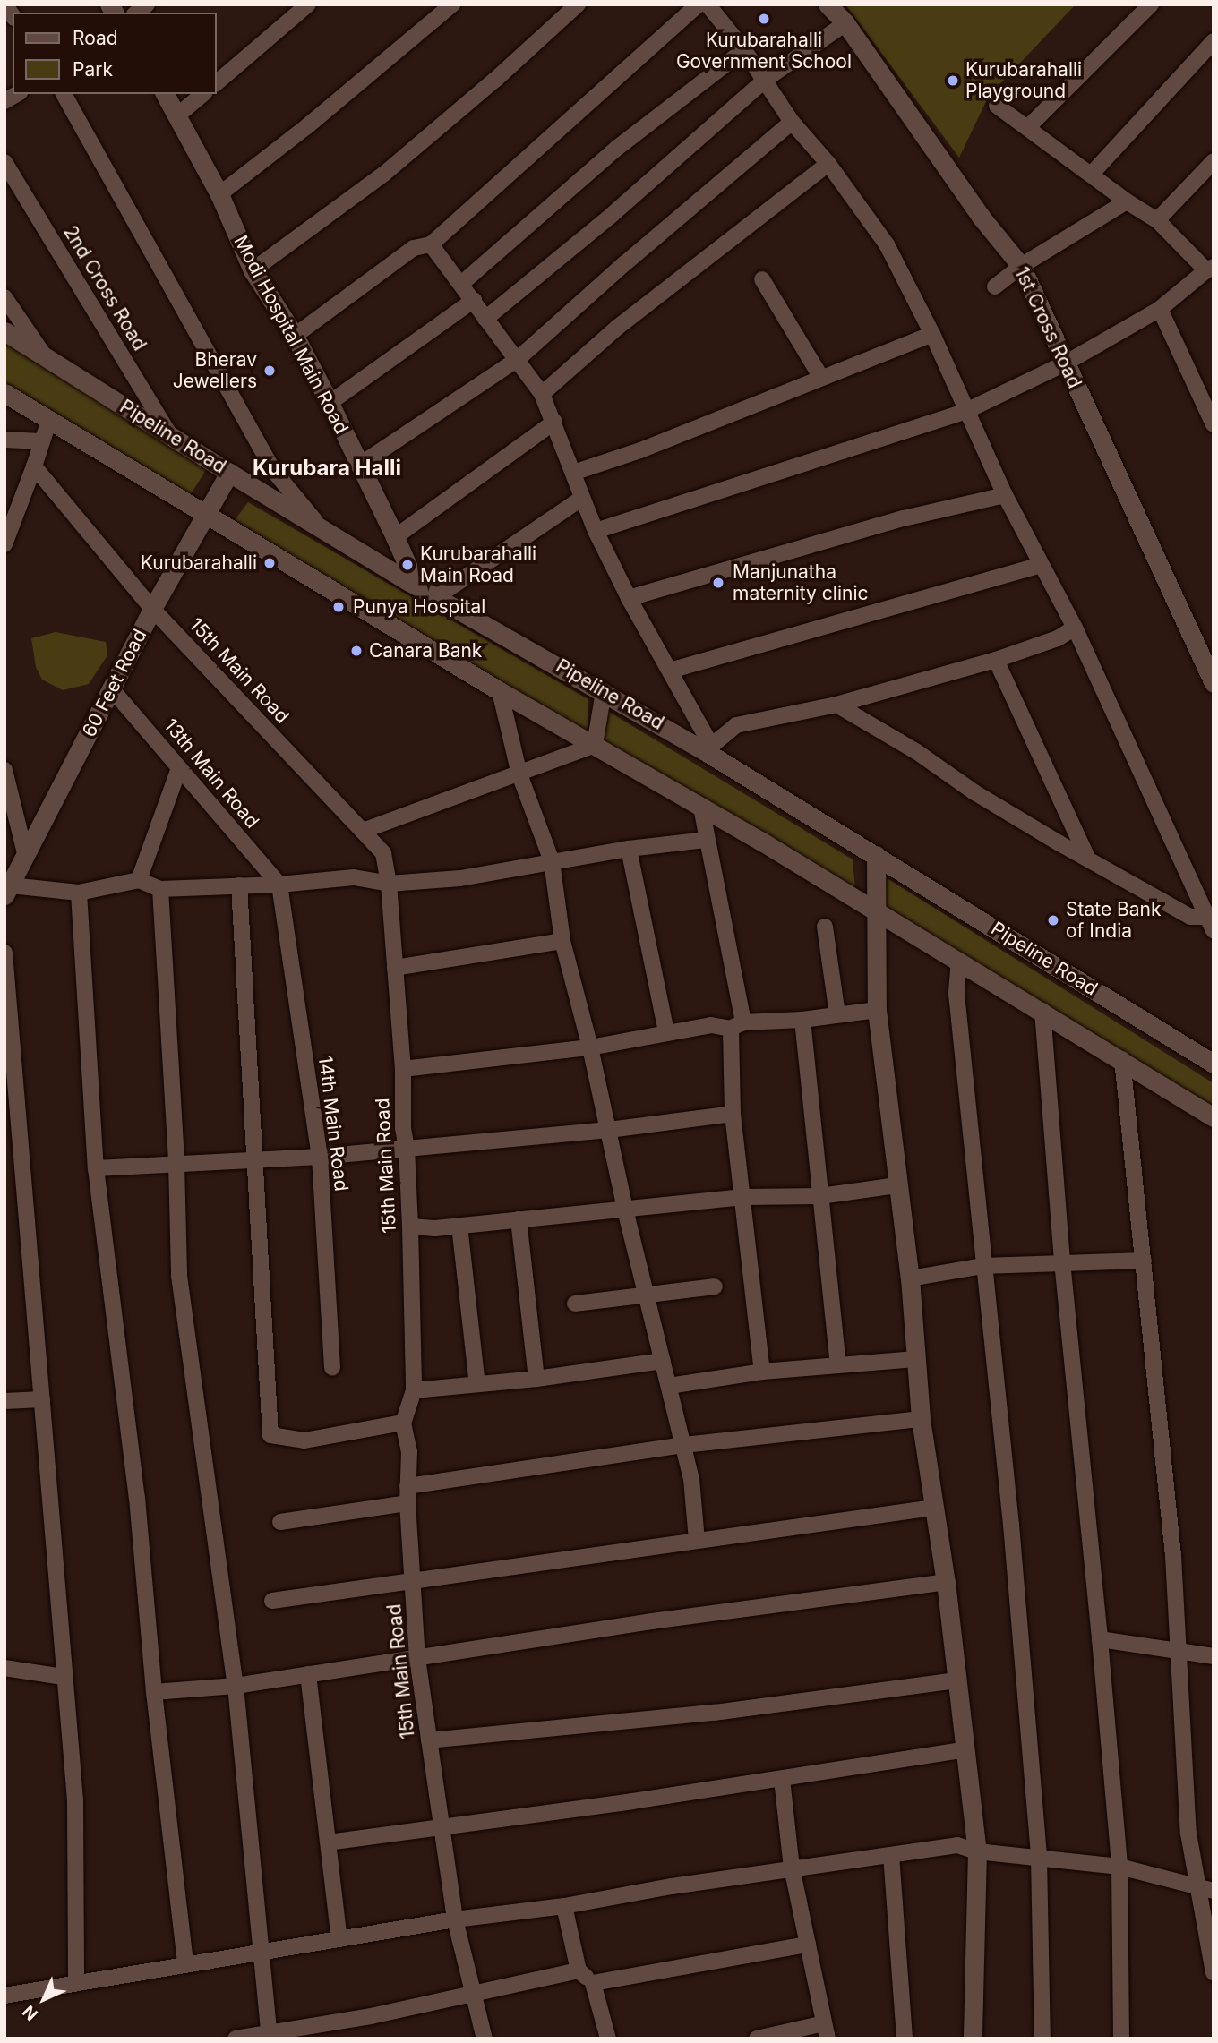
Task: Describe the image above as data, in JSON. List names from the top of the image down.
{
  "streets": {
    "street": [
      "2nd Cross Road",
      "1st Cross Road",
      "Modi Hospital Main Road",
      "Pipeline Road",
      "15th Main Road",
      "60 Feet Road",
      "13th Main Road",
      "14th Main Road"
    ]
  },
  "crossings": [
    ["2nd Cross Road", "Pipeline Road"],
    ["Modi Hospital Main Road", "Pipeline Road"],
    ["Pipeline Road", "60 Feet Road"],
    ["15th Main Road", "60 Feet Road"],
    ["60 Feet Road", "13th Main Road"],
    ["13th Main Road", "14th Main Road"]
  ],
  "districts": ["Kurubara Halli"],
  "places": [
    "Kurubarahalli Government School",
    "Kurubarahalli Playground",
    "Bherav Jewellers",
    "Kurubarahalli",
    "Kurubarahalli Main Road",
    "Manjunatha maternity clinic",
    "Punya Hospital",
    "Canara Bank",
    "State Bank of India"
  ],
  "legend": ["Road", "Park"],
  "north": "bottom left"
}
